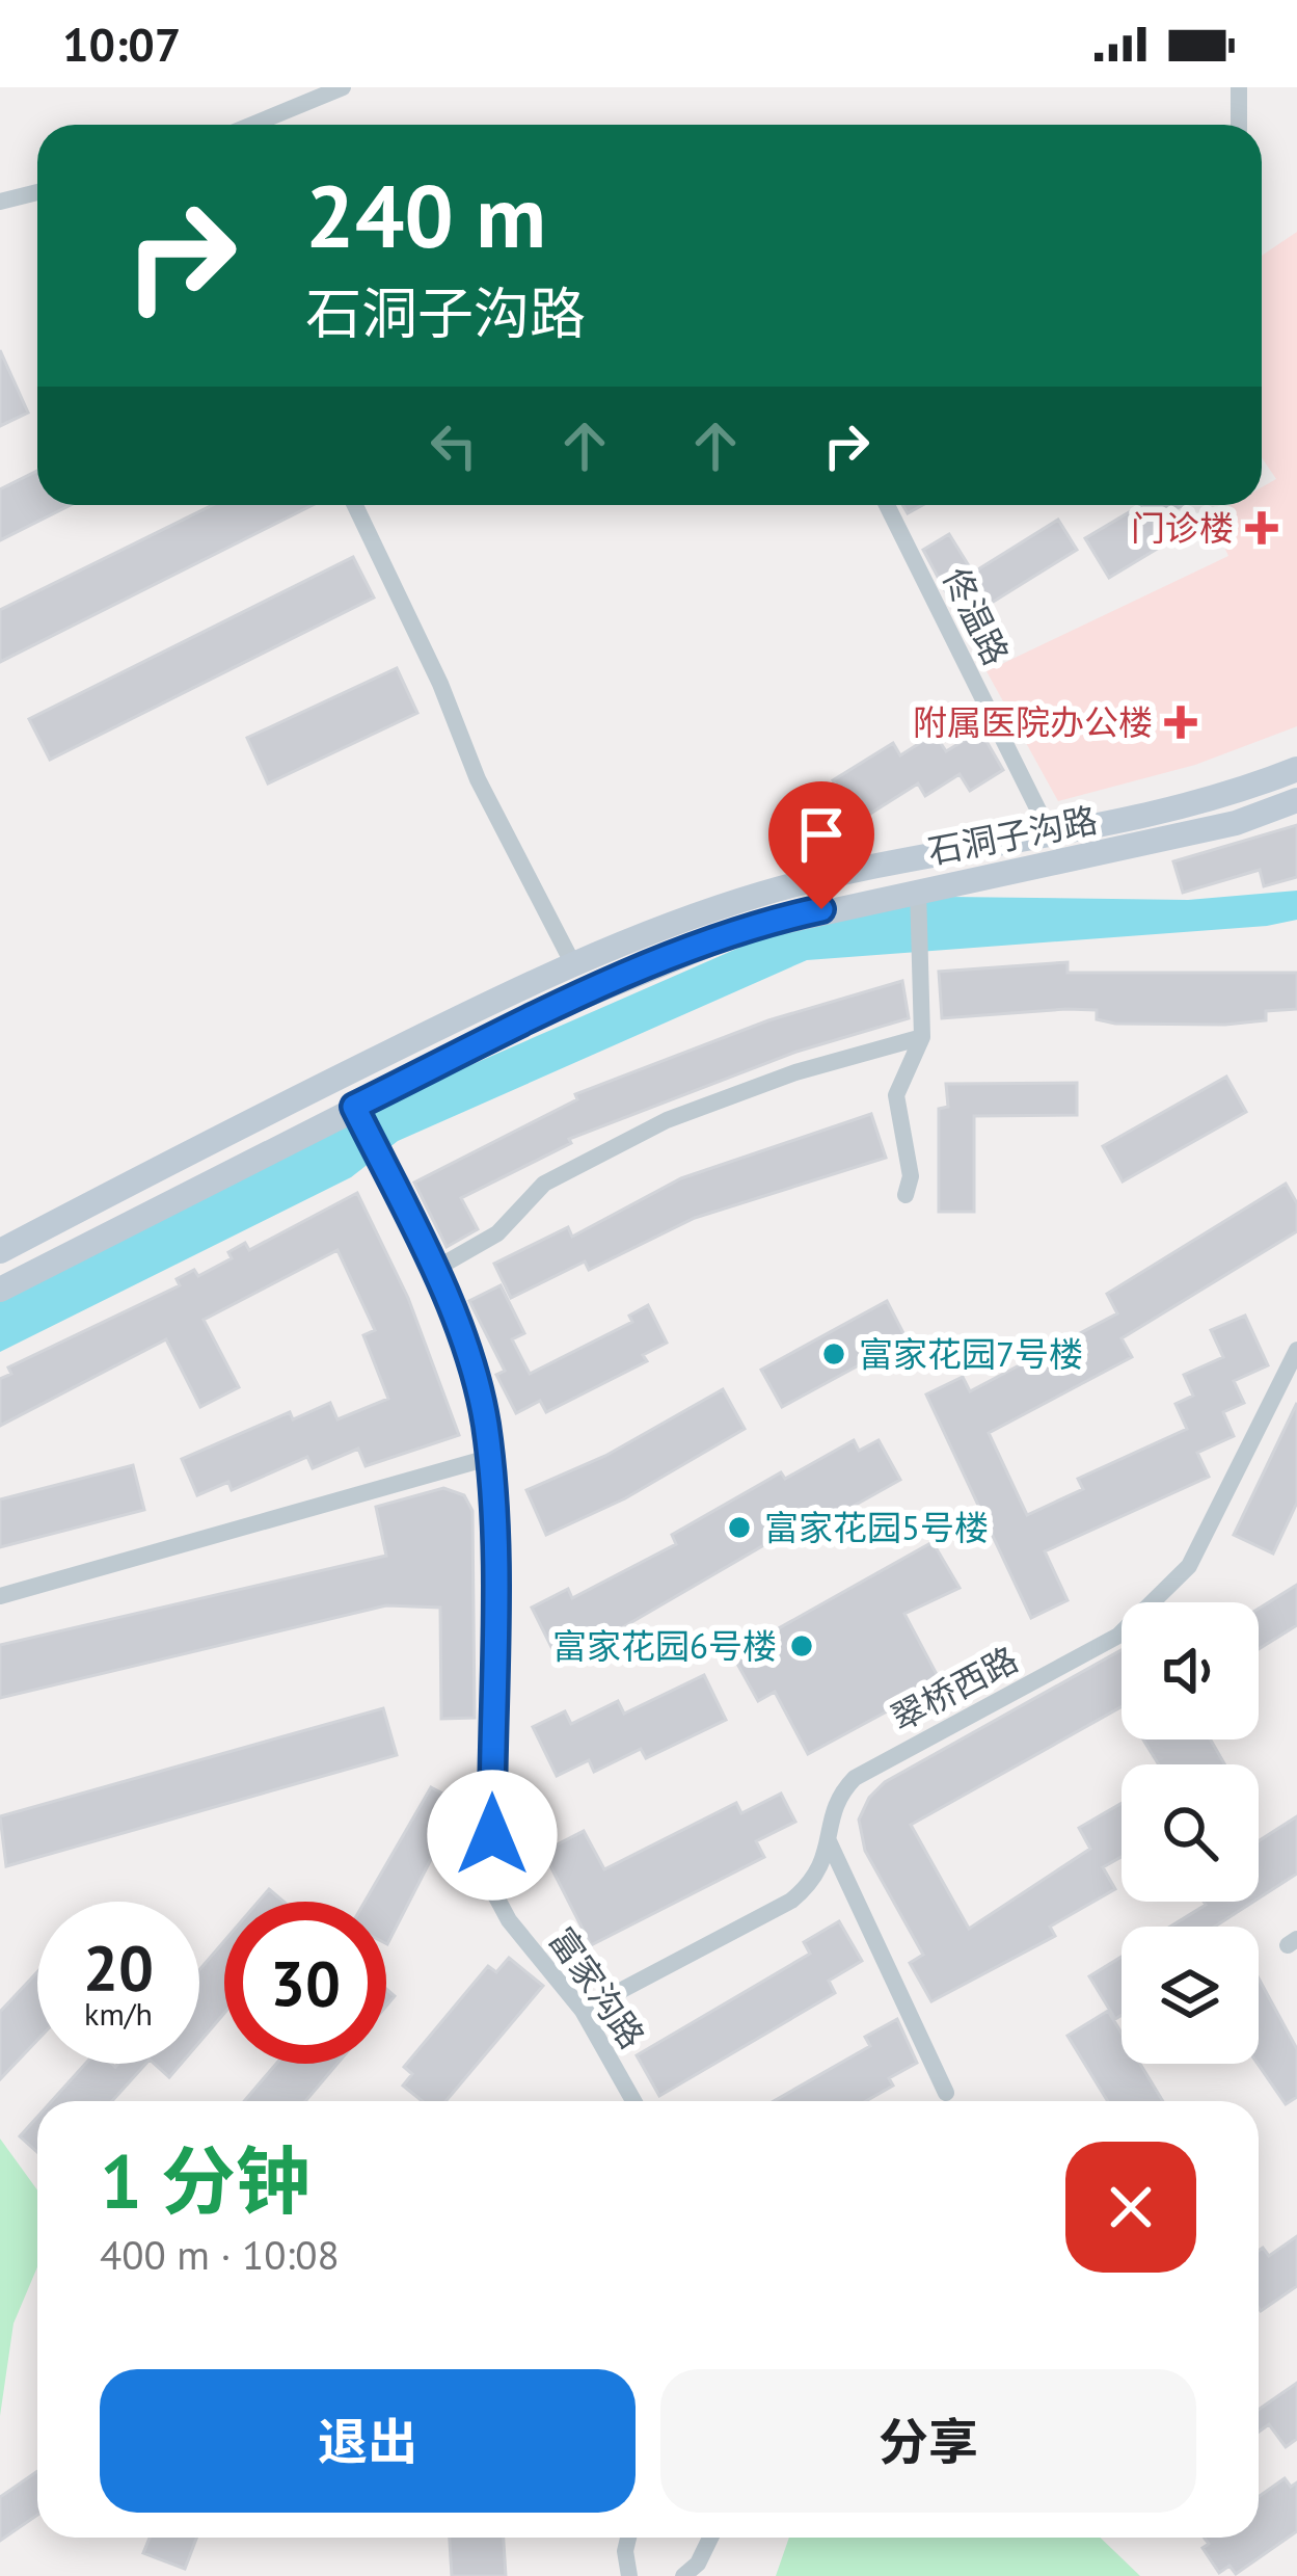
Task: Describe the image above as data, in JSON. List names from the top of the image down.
{
  "streets": {
    "main road": ["石洞子沟路"],
    "street": ["佟温路", "翠桥西路", "富家沟路"]
  },
  "crossings": [
    ["佟温路", "石洞子沟路"],
    ["石洞子沟路", "富家沟路"],
    ["翠桥西路", "富家沟路"]
  ],
  "places": {
    "health": ["门诊楼", "附属医院办公楼"],
    "other": ["富家花园7号楼", "富家花园5号楼", "富家花园6号楼"]
  },
  "page": {
    "status": "10:07",
    "turn": ["240 m", "石洞子沟路"],
    "speed": "20 km/h",
    "limit": "30",
    "heading": ["1 分钟", "400 m · 10:08"],
    "buttons": ["退出", "分享"]
  }
}
